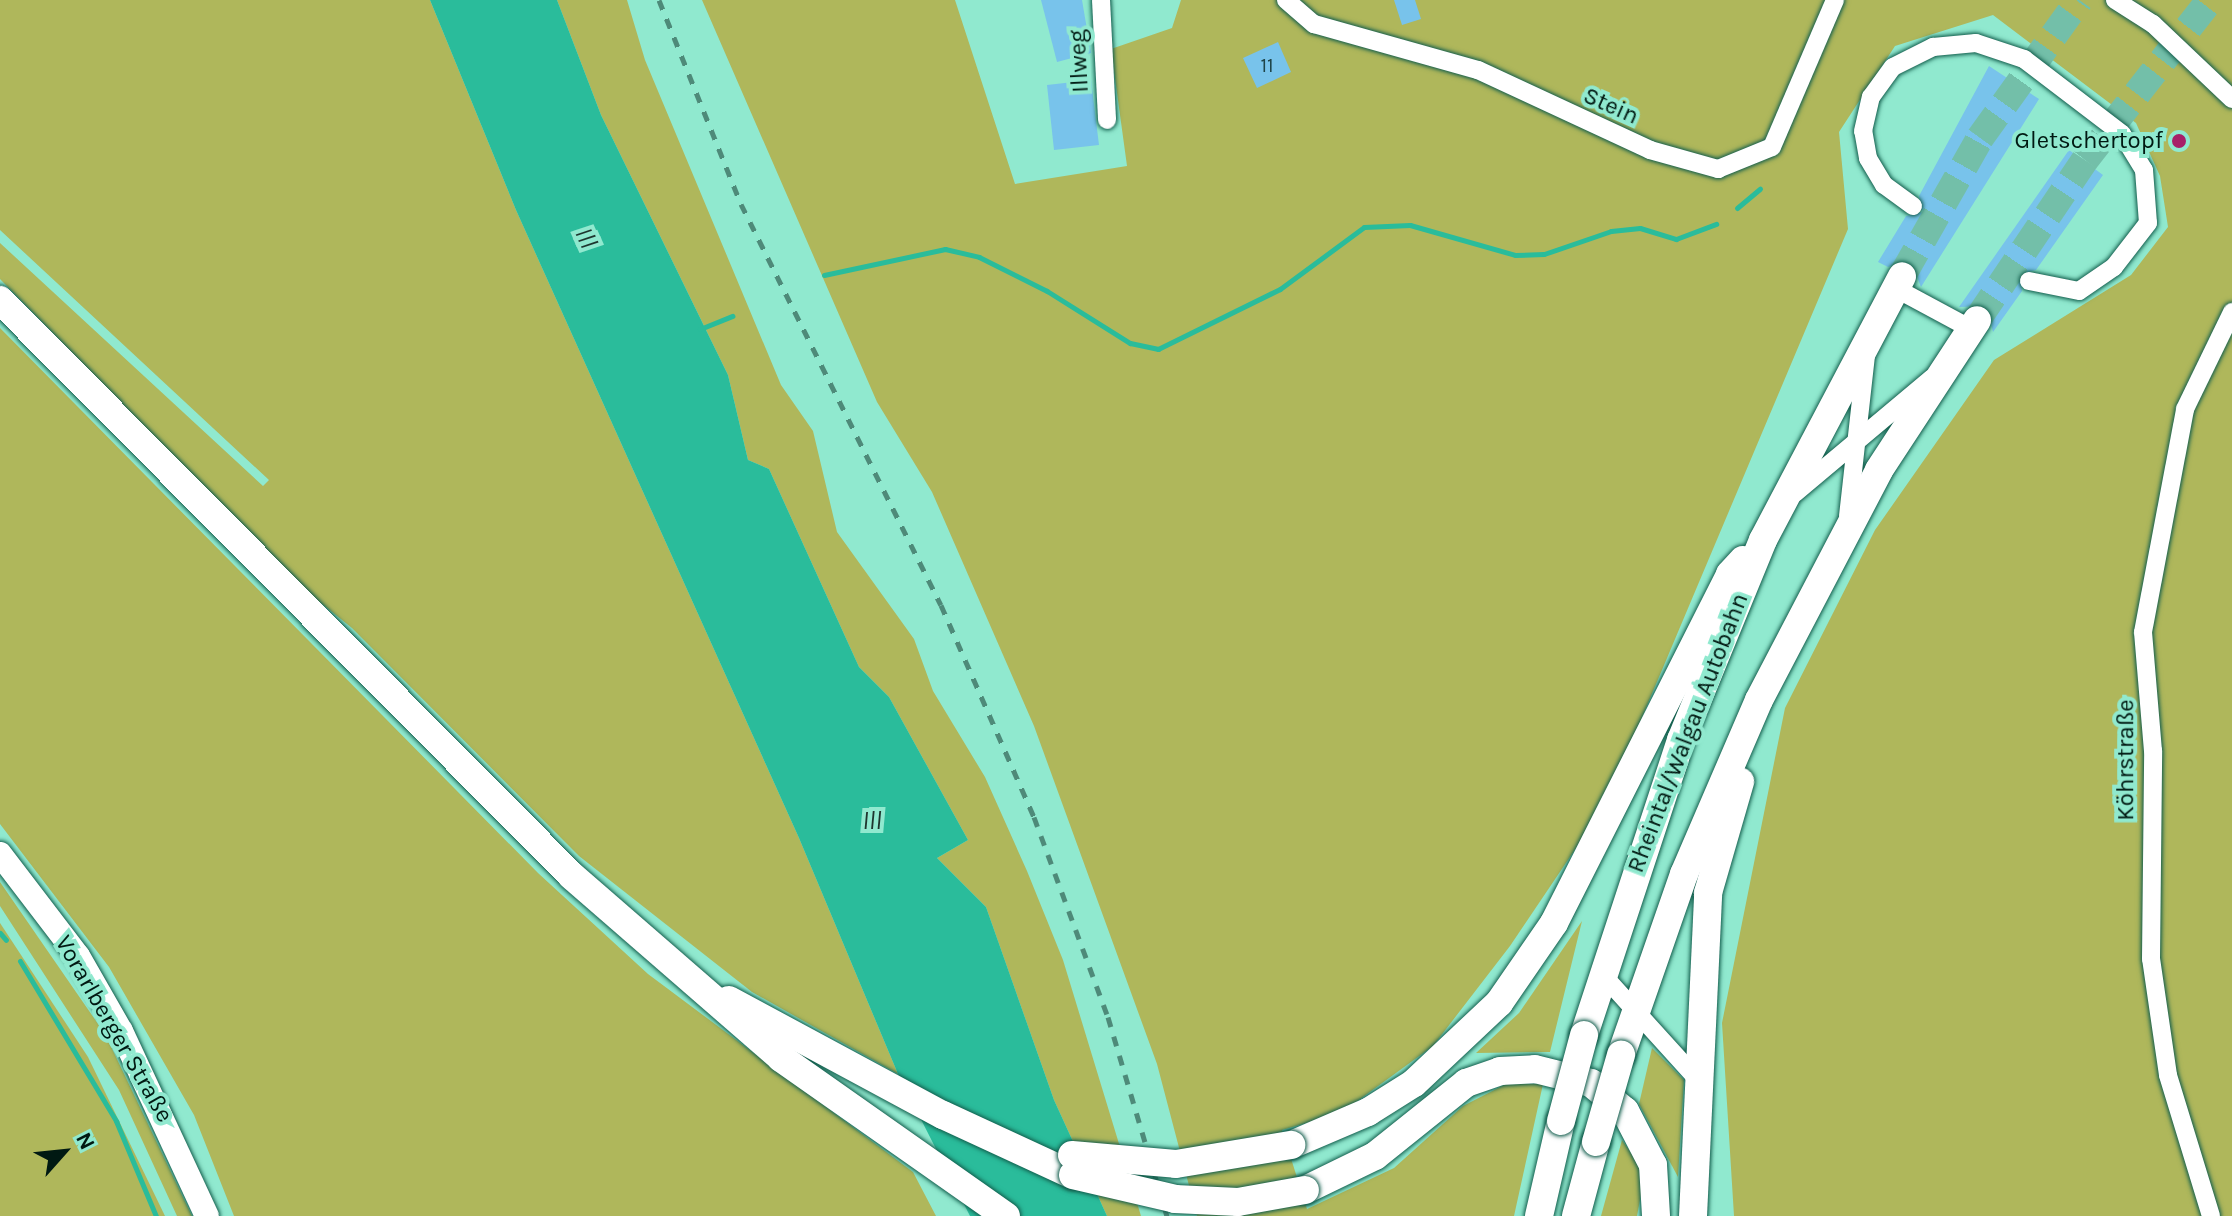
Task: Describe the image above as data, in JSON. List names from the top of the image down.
{
  "streets": {
    "highway": ["Rheintal/Walgau Autobahn"],
    "main road": ["Vorarlberger Straße"],
    "street": ["Illweg", "Stein", "Köhrstraße"]
  },
  "water": ["Ill"],
  "places": ["Gletschertopf"],
  "house_numbers": ["11"],
  "north": "top right"
}
